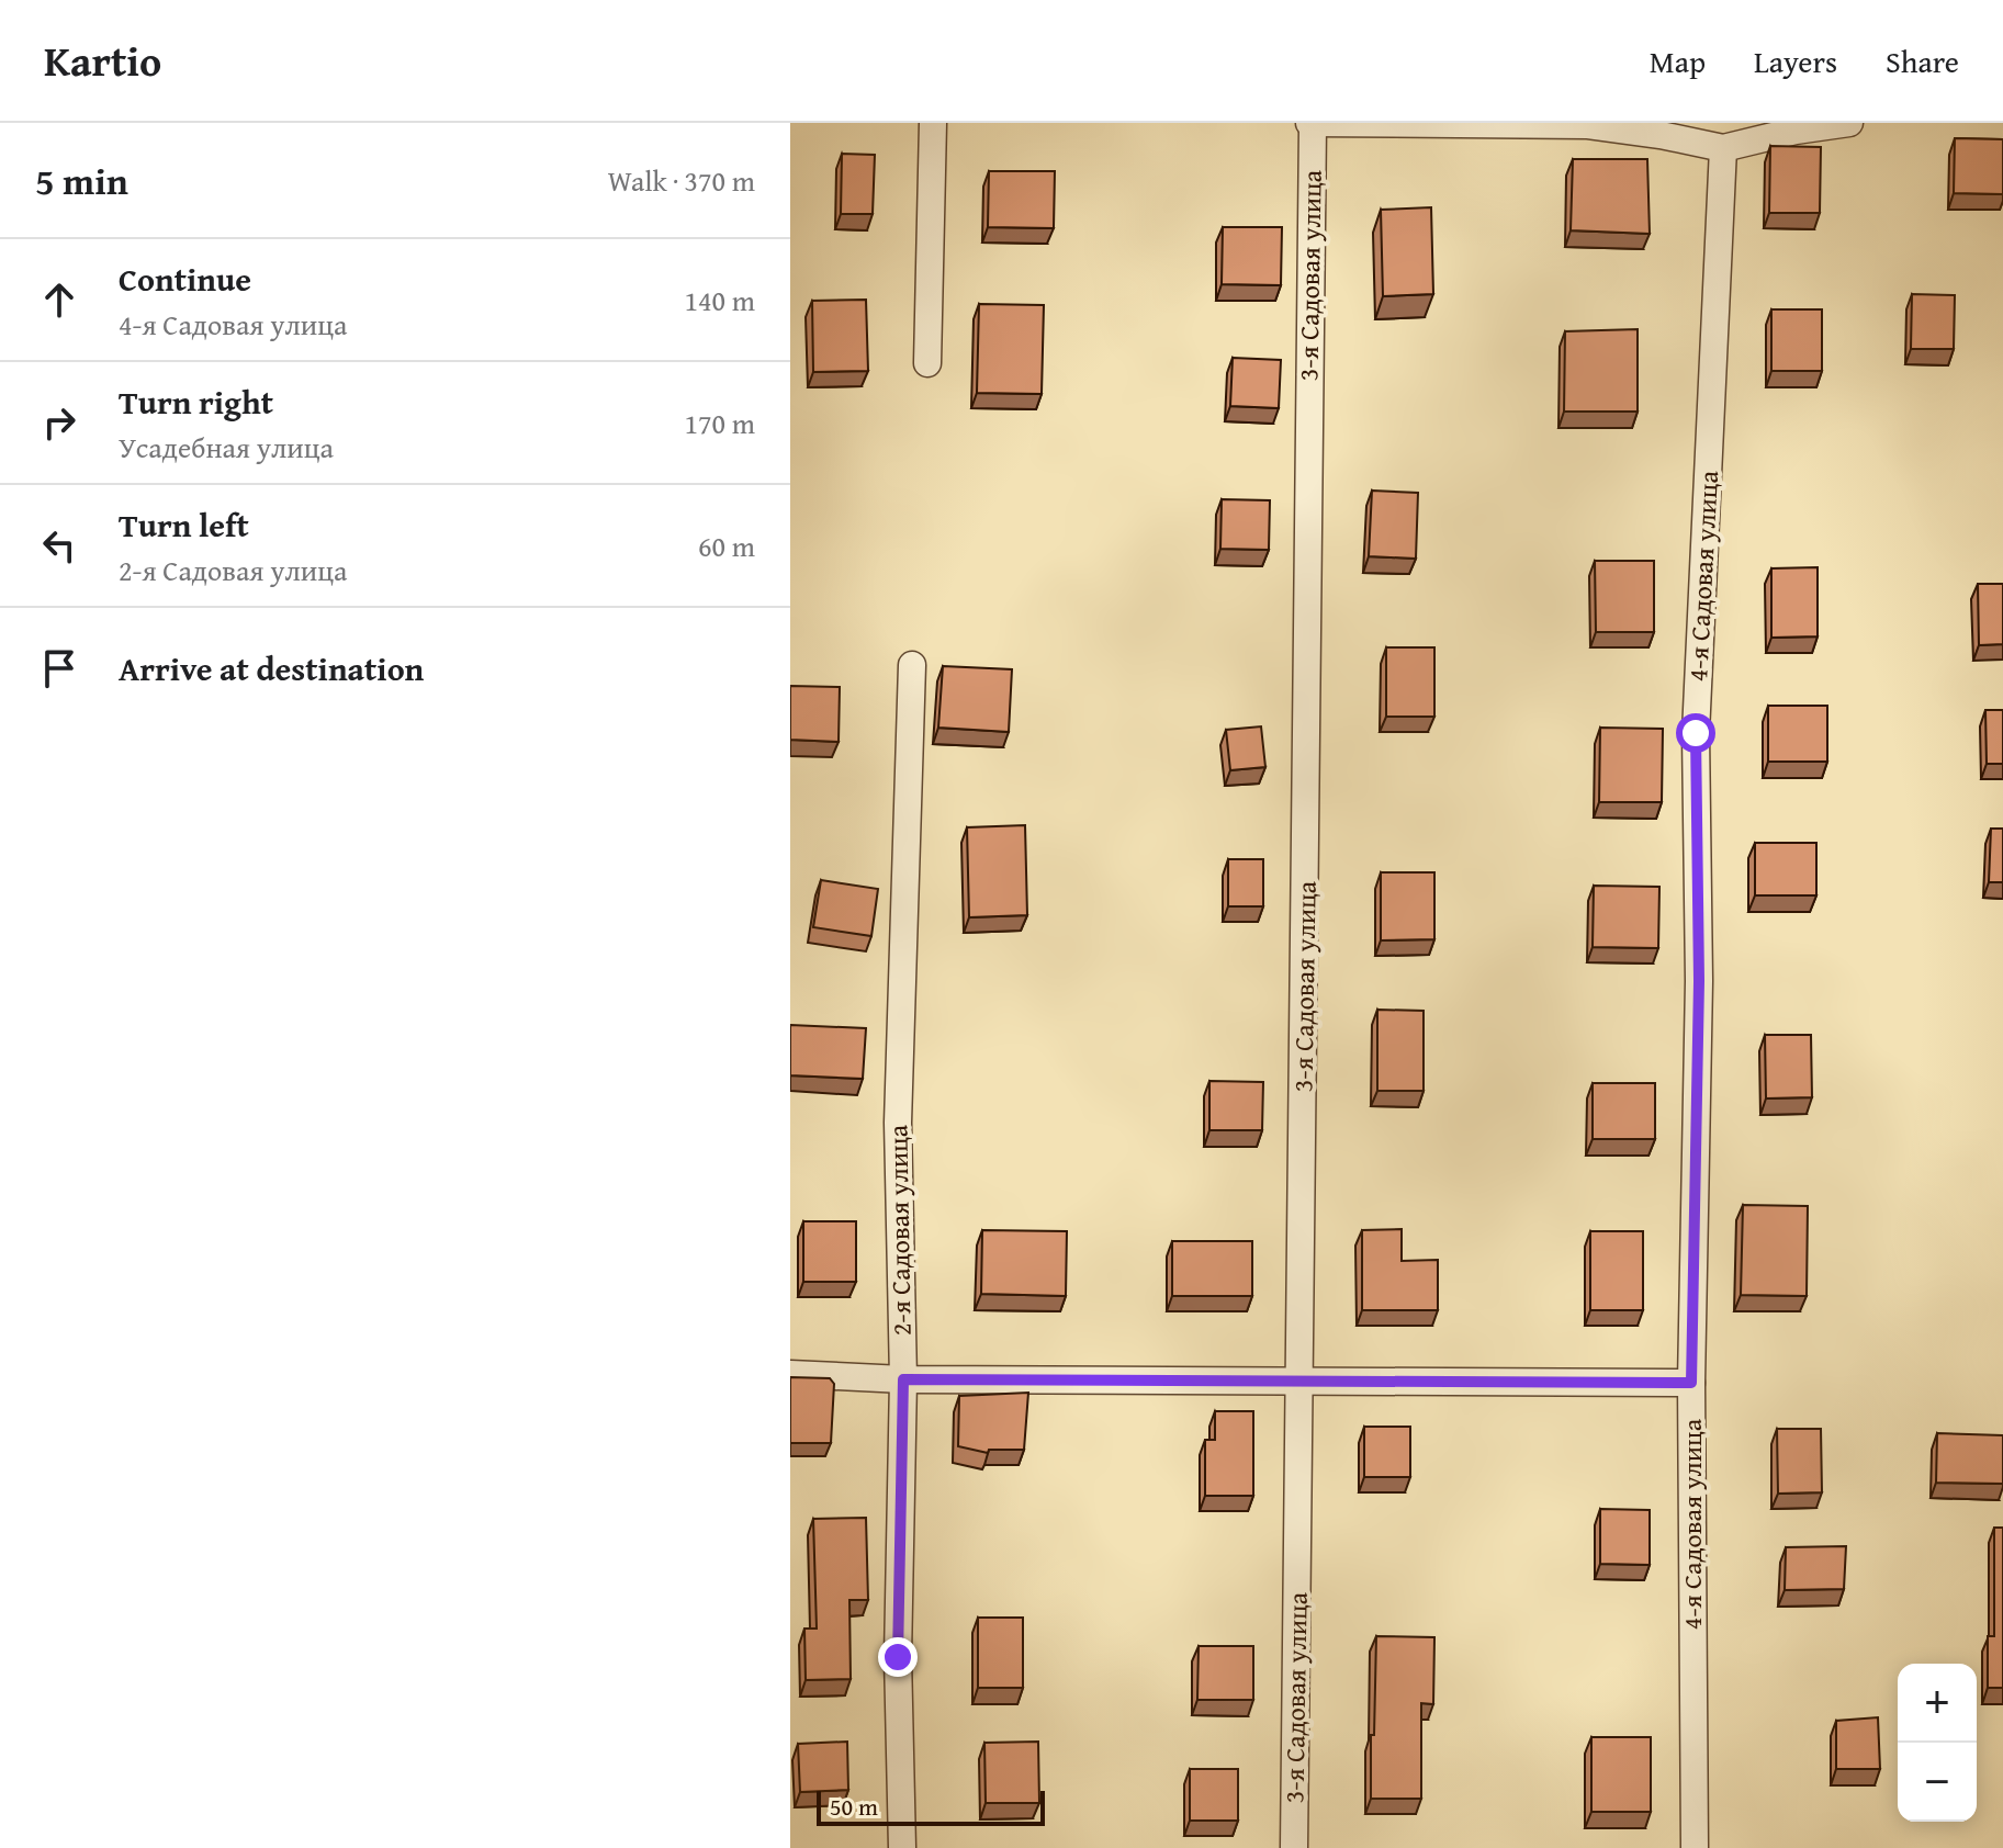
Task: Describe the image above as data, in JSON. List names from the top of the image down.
{
  "streets": {
    "street": ["3-я Садовая улица", "4-я Садовая улица", "2-я Садовая улица"]
  },
  "scale_bar": "50 m",
  "page": {
    "header": "Kartio",
    "nav": ["Map", "Layers", "Share"],
    "heading": ["5 min", "Walk · 370 m"],
    "list": [
      ["Continue", "4-я Садовая улица", "140 m"],
      ["Turn right", "Усадебная улица", "170 m"],
      ["Turn left", "2-я Садовая улица", "60 m"],
      "Arrive at destination"
    ],
    "map_buttons": ["+", "−"],
    "scale": "50 m"
  }
}
